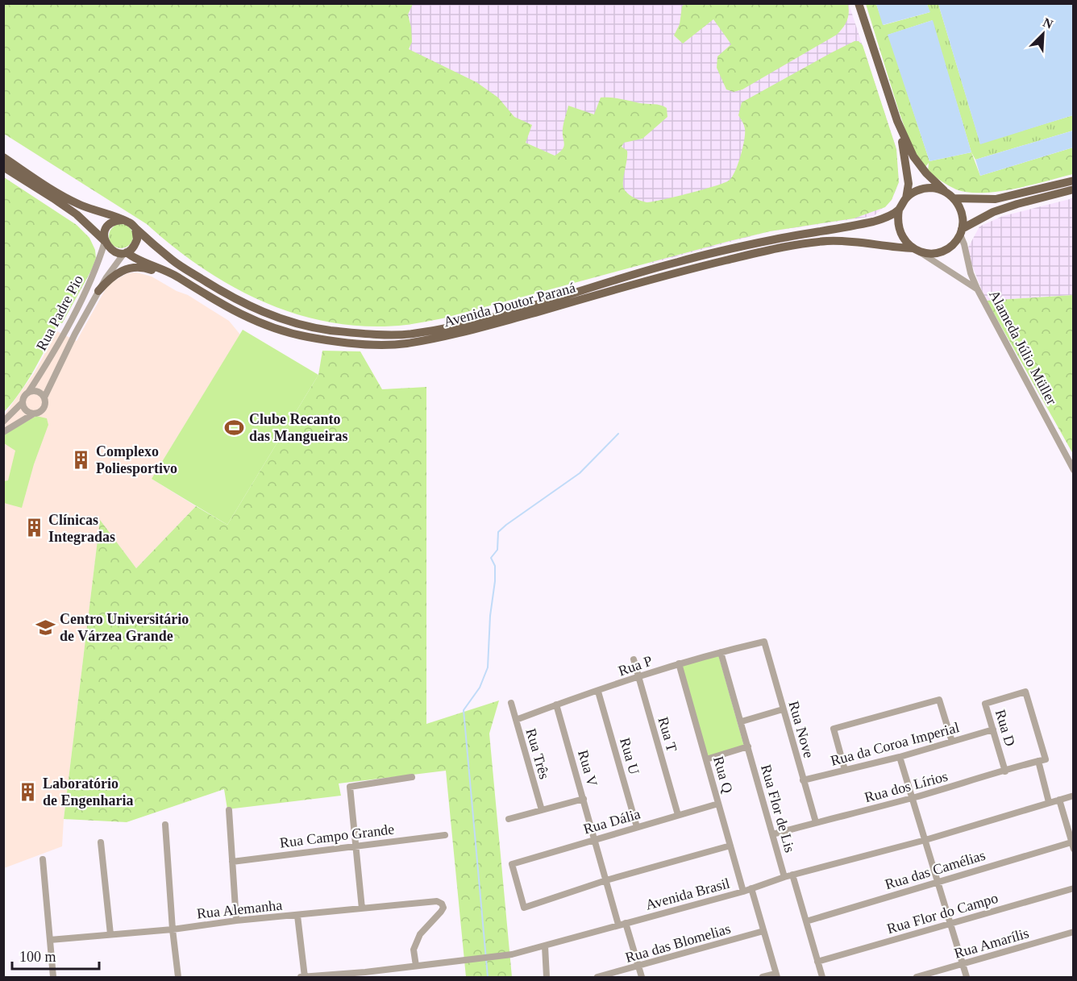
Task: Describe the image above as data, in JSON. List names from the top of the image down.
{
  "streets": {
    "main road": ["Avenida Doutor Paraná"],
    "street": [
      "Rua Padre Pio",
      "Alameda Júlio Müller",
      "Rua P",
      "Rua D",
      "Rua Nove",
      "Rua T",
      "Rua da Coroa Imperial",
      "Rua Três",
      "Rua U",
      "Rua V",
      "Rua Q",
      "Rua dos Lírios",
      "Rua Flor de Lis",
      "Rua Dália",
      "Rua Campo Grande",
      "Rua das Camélias",
      "Avenida Brasil",
      "Rua Alemanha",
      "Rua Flor do Campo",
      "Rua das Blomelias",
      "Rua Amarílis"
    ]
  },
  "crossings": [
    ["Avenida Doutor Paraná", "Rua Padre Pio"],
    ["Avenida Doutor Paraná", "Alameda Júlio Müller"],
    ["Rua P", "Rua Nove"],
    ["Rua P", "Rua T"],
    ["Rua P", "Rua Três"],
    ["Rua P", "Rua U"],
    ["Rua P", "Rua V"],
    ["Rua P", "Rua Q"],
    ["Rua P", "Rua Flor de Lis"],
    ["Rua D", "Rua da Coroa Imperial"],
    ["Rua D", "Rua dos Lírios"],
    ["Rua Nove", "Rua da Coroa Imperial"],
    ["Rua Nove", "Rua dos Lírios"],
    ["Rua T", "Rua Dália"],
    ["Rua U", "Rua Dália"],
    ["Rua V", "Rua Dália"],
    ["Rua V", "Avenida Brasil"],
    ["Rua Q", "Rua Dália"],
    ["Rua Q", "Avenida Brasil"],
    ["Rua dos Lírios", "Rua Flor de Lis"],
    ["Rua Flor de Lis", "Avenida Brasil"],
    ["Avenida Brasil", "Rua Alemanha"]
  ],
  "places": {
    "sports": ["Clube Recanto das Mangueiras"],
    "building": ["Complexo Poliesportivo", "Clínicas Integradas", "Laboratório de Engenharia"],
    "school or university": ["Centro Universitário de Várzea Grande"]
  },
  "scale_bar": "100 m",
  "north": "top right"
}
